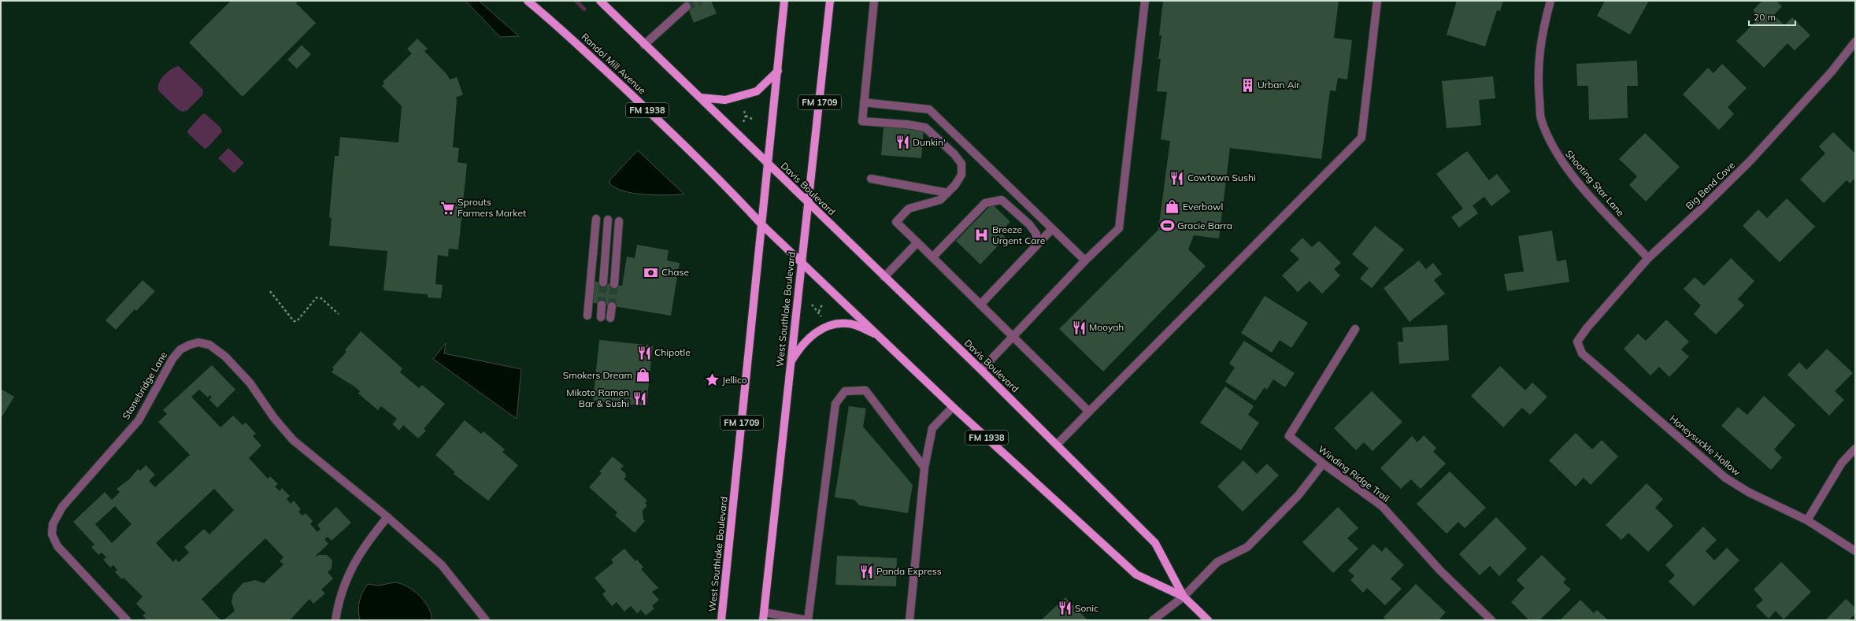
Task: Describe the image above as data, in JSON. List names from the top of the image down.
{
  "streets": {
    "main road": [
      "Randol Mill Avenue",
      "FM 1709",
      "FM 1938",
      "Davis Boulevard",
      "West Southlake Boulevard"
    ],
    "street": [
      "Shooting Star Lane",
      "Big Bend Cove",
      "Stonebridge Lane",
      "Honeysuckle Hollow",
      "Winding Ridge Trail"
    ]
  },
  "crossings": [
    ["Randol Mill Avenue", "Davis Boulevard"],
    ["Randol Mill Avenue", "West Southlake Boulevard"],
    ["FM 1938", "Davis Boulevard"],
    ["FM 1938", "West Southlake Boulevard"],
    ["Shooting Star Lane", "Big Bend Cove"],
    ["Big Bend Cove", "Honeysuckle Hollow"],
    ["Davis Boulevard", "West Southlake Boulevard"]
  ],
  "places": {
    "building": ["Urban Air"],
    "restaurant": [
      "Dunkin'",
      "Cowtown Sushi",
      "Mooyah",
      "Chipotle",
      "Mikoto Ramen Bar & Sushi",
      "Panda Express",
      "Sonic"
    ],
    "shop": ["Everbowl", "Smokers Dream"],
    "supermarket": ["Sprouts Farmers Market"],
    "sports": ["Gracie Barra"],
    "hospital": ["Breeze Urgent Care"],
    "bank": ["Chase"],
    "place": ["Jellico"]
  },
  "scale_bar": "20 m"
}
